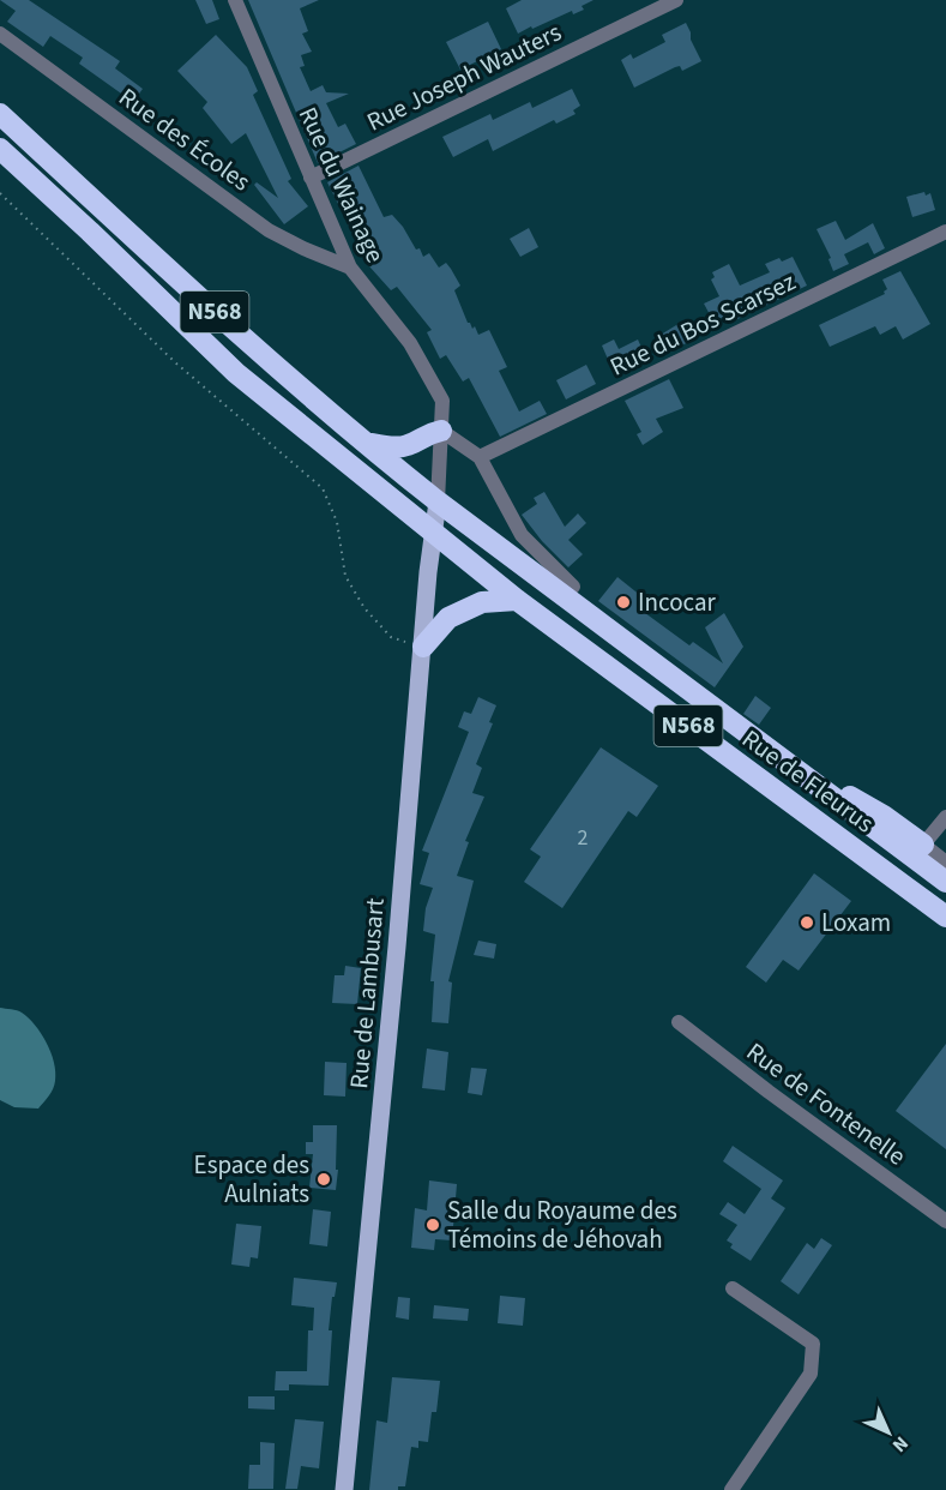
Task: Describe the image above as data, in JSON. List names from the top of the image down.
{
  "streets": {
    "highway": ["N568", "Rue de Fleurus"],
    "main road": ["Rue de Lambusart"],
    "street": [
      "Rue Joseph Wauters",
      "Rue des Écoles",
      "Rue du Wainage",
      "Rue du Bos Scarsez",
      "Rue de Fontenelle"
    ]
  },
  "crossings": [
    ["Rue Joseph Wauters", "Rue du Wainage"],
    ["Rue des Écoles", "Rue du Wainage"],
    ["Rue du Wainage", "N568"],
    ["Rue du Wainage", "Rue de Fleurus"],
    ["Rue du Wainage", "Rue de Lambusart"],
    ["N568", "Rue de Fleurus"],
    ["N568", "Rue de Lambusart"],
    ["Rue de Fleurus", "Rue de Lambusart"]
  ],
  "places": [
    "Incocar",
    "Loxam",
    "Espace des Aulniats",
    "Salle du Royaume des Témoins de Jéhovah"
  ],
  "house_numbers": ["2"],
  "north": "bottom right"
}
